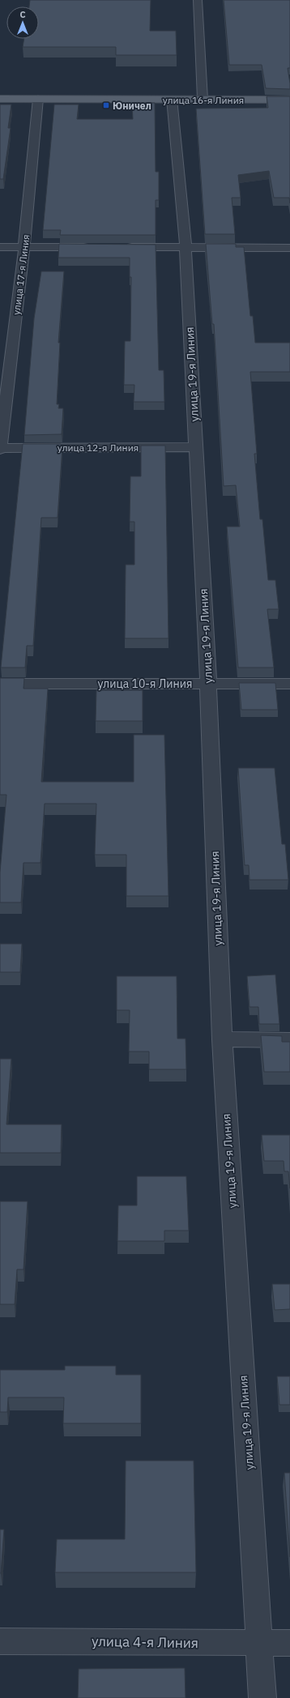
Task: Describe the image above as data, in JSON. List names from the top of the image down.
{
  "streets": {
    "main road": ["улица 16-я Линия"],
    "street": [
      "улица 17-я Линия",
      "улица 19-я Линия",
      "улица 12-я Линия",
      "улица 10-я Линия",
      "улица 4-я Линия"
    ]
  },
  "crossings": [
    ["улица 16-я Линия", "улица 17-я Линия"],
    ["улица 16-я Линия", "улица 19-я Линия"],
    ["улица 17-я Линия", "улица 12-я Линия"],
    ["улица 19-я Линия", "улица 12-я Линия"],
    ["улица 19-я Линия", "улица 10-я Линия"],
    ["улица 19-я Линия", "улица 4-я Линия"]
  ],
  "places": {
    "transit": ["Юничел"]
  },
  "north": "top"
}
